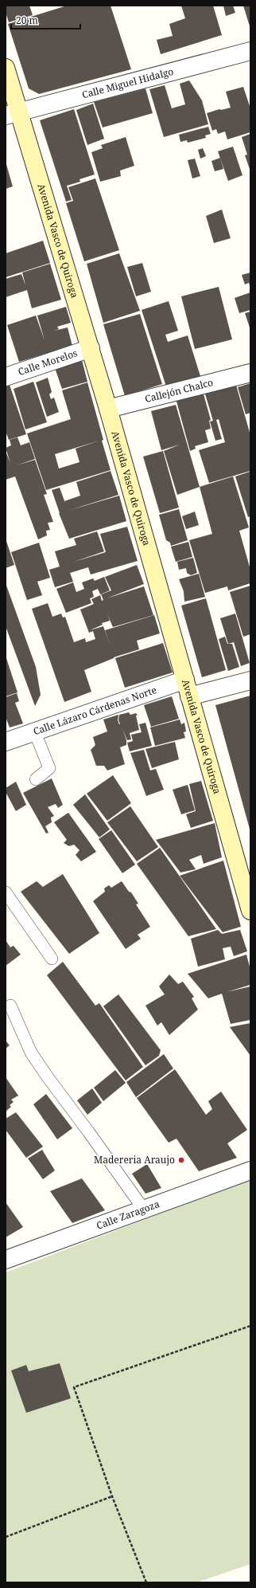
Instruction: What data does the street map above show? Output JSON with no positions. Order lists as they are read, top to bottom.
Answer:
{
  "streets": {
    "street": [
      "Calle Miguel Hidalgo",
      "Avenida Vasco de Quiroga",
      "Calle Morelos",
      "Callejón Chalco",
      "Calle Lázaro Cárdenas Norte",
      "Calle Zaragoza"
    ]
  },
  "crossings": [
    ["Calle Miguel Hidalgo", "Avenida Vasco de Quiroga"],
    ["Avenida Vasco de Quiroga", "Calle Morelos"],
    ["Avenida Vasco de Quiroga", "Callejón Chalco"],
    ["Avenida Vasco de Quiroga", "Calle Lázaro Cárdenas Norte"]
  ],
  "places": ["Madereria Araujo"],
  "scale_bar": "20 m"
}
